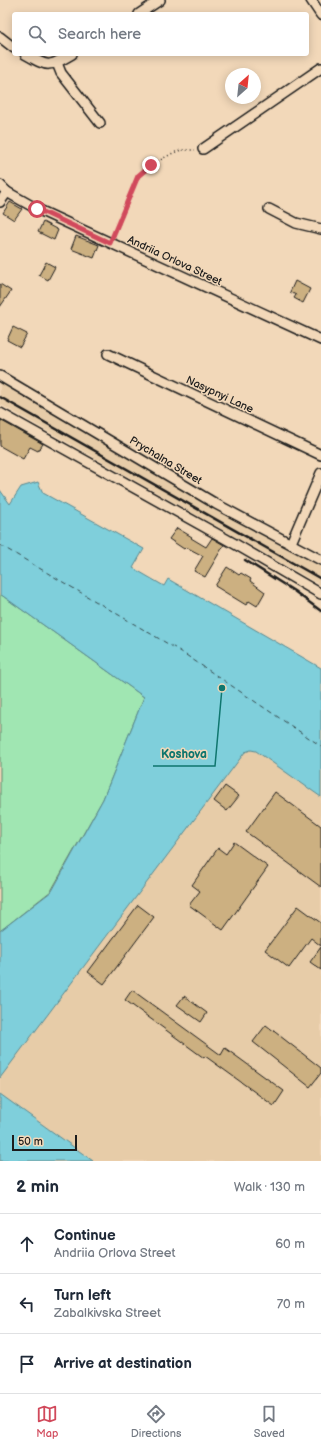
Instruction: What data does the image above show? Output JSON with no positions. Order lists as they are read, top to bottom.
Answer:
{
  "streets": {
    "street": ["Andriia Orlova Street", "Nasypnyi Lane", "Prychalna Street"]
  },
  "places": ["Koshova"],
  "scale_bar": "50 m",
  "north": "top right",
  "page": {
    "search": "Search here",
    "scale": "50 m",
    "heading": ["2 min", "Walk · 130 m"],
    "list": [
      ["Continue", "Andriia Orlova Street", "60 m"],
      ["Turn left", "Zabalkivska Street", "70 m"],
      "Arrive at destination"
    ],
    "nav": ["Map", "Directions", "Saved"]
  }
}
